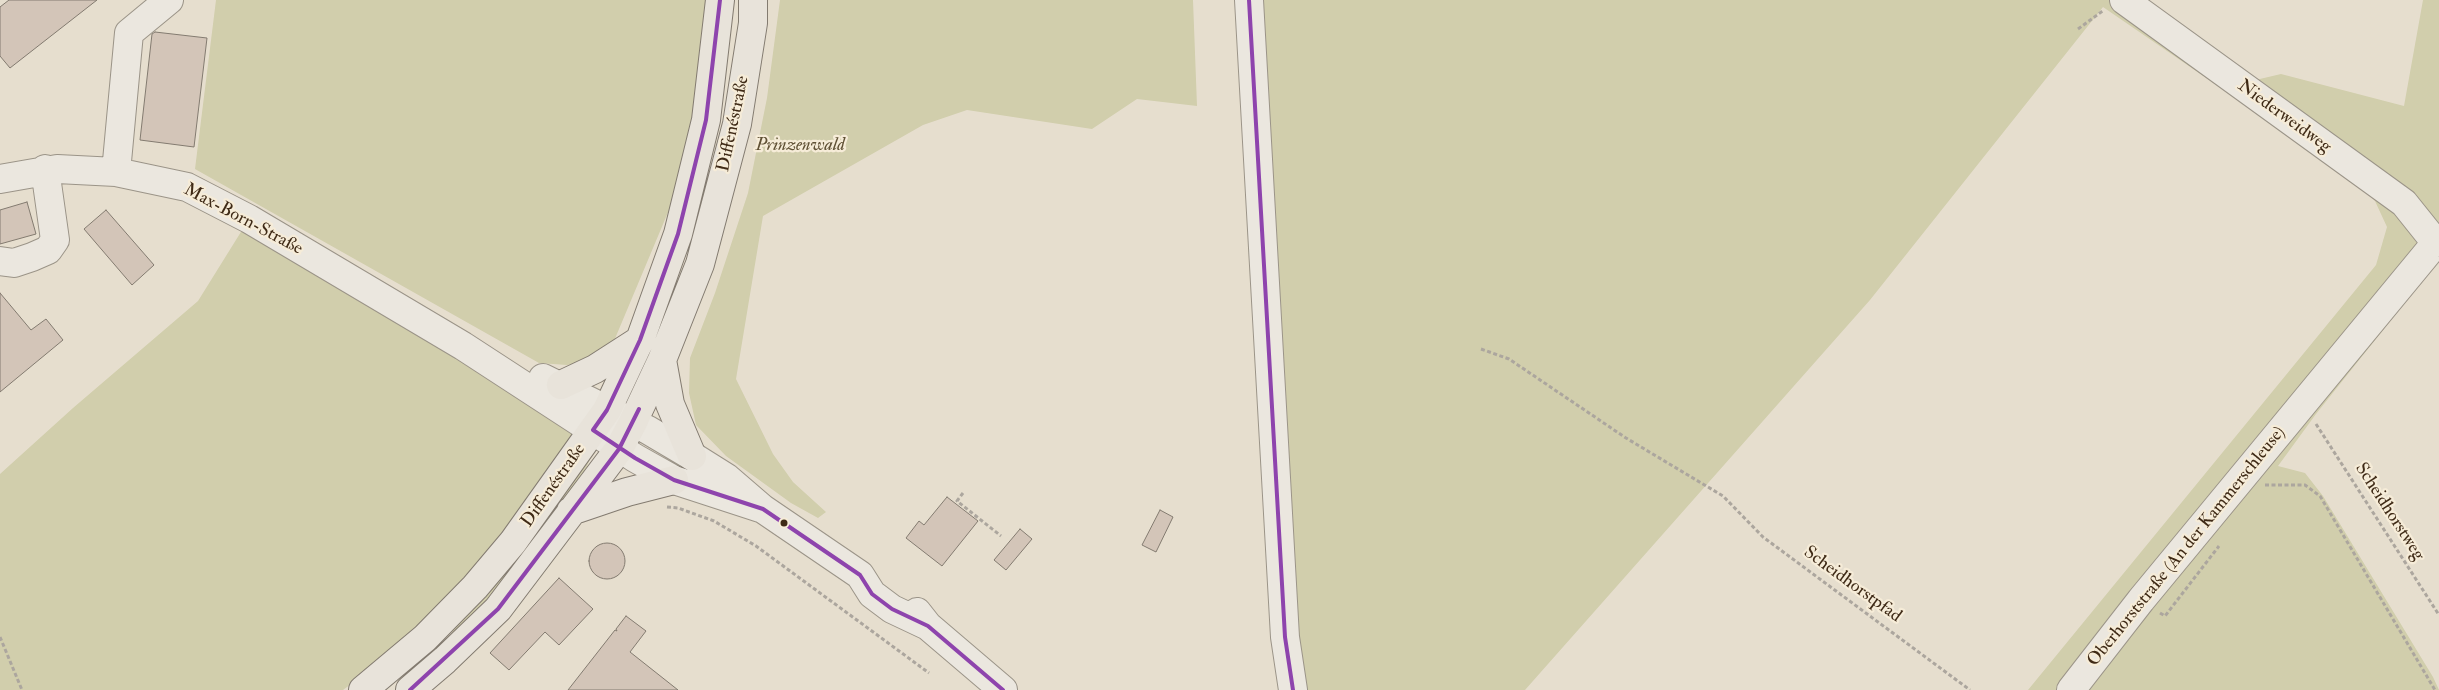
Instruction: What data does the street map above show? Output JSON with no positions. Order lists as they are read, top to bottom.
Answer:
{
  "streets": {
    "main road": ["Diffenéstraße"],
    "street": ["Niederweidweg", "Max-Born-Straße", "Oberhorststraße (An der Kammerschleuse)"],
    "path": ["Scheidhorstweg", "Scheidhorstpfad"]
  },
  "crossings": [
    ["Niederweidweg", "Oberhorststraße (An der Kammerschleuse)"],
    ["Diffenéstraße", "Max-Born-Straße"],
    ["Scheidhorstweg", "Oberhorststraße (An der Kammerschleuse)"]
  ],
  "parks": ["Prinzenwald"]
}
